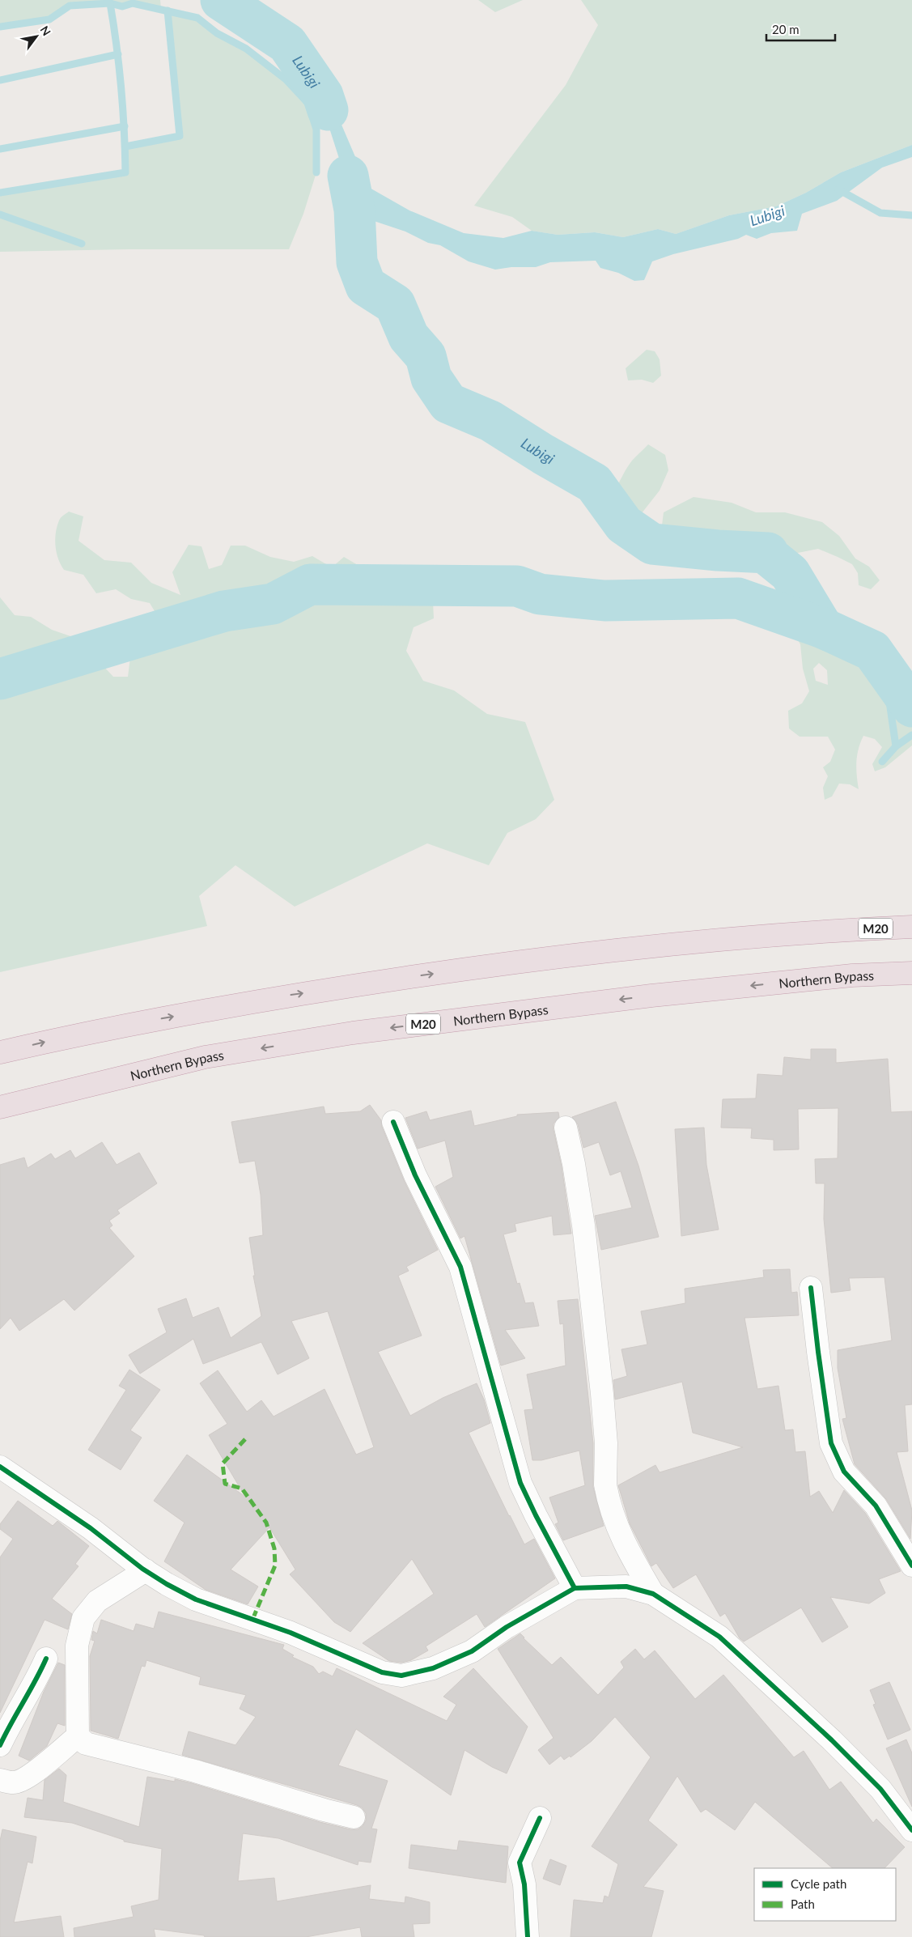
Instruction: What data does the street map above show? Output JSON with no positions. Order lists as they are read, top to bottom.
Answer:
{
  "streets": {
    "highway": ["M20", "Northern Bypass"]
  },
  "water": ["Lubigi"],
  "legend": ["Cycle path", "Path"],
  "scale_bar": "20 m",
  "north": "top right"
}
